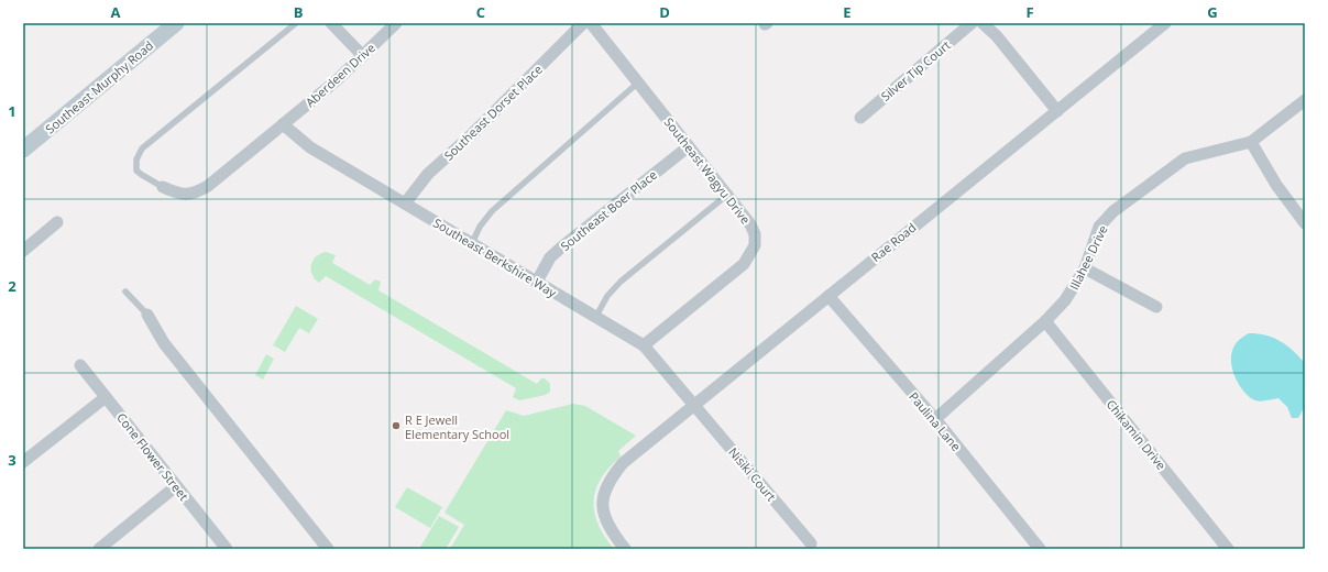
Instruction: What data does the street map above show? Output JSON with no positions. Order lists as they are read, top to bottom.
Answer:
{
  "streets": {
    "main road": ["Southeast Murphy Road"],
    "street": [
      "Silver Tip Court",
      "Aberdeen Drive",
      "Southeast Dorset Place",
      "Southeast Wagyu Drive",
      "Southeast Boer Place",
      "Rae Road",
      "Southeast Berkshire Way",
      "Illahee Drive",
      "Paulina Lane",
      "Chikamin Drive",
      "Cone Flower Street",
      "Nisiki Court"
    ]
  },
  "crossings": [
    ["Aberdeen Drive", "Southeast Berkshire Way"],
    ["Southeast Dorset Place", "Southeast Berkshire Way"],
    ["Southeast Wagyu Drive", "Southeast Boer Place"],
    ["Southeast Wagyu Drive", "Southeast Berkshire Way"],
    ["Southeast Boer Place", "Southeast Berkshire Way"],
    ["Rae Road", "Southeast Berkshire Way"],
    ["Rae Road", "Paulina Lane"],
    ["Rae Road", "Nisiki Court"],
    ["Southeast Berkshire Way", "Nisiki Court"],
    ["Illahee Drive", "Paulina Lane"],
    ["Illahee Drive", "Chikamin Drive"]
  ],
  "places": ["R E Jewell Elementary School"],
  "grid": {
    "columns": [
      "A",
      "B",
      "C",
      "D",
      "E",
      "F",
      "G"
    ],
    "rows": ["1", "2", "3"]
  }
}
